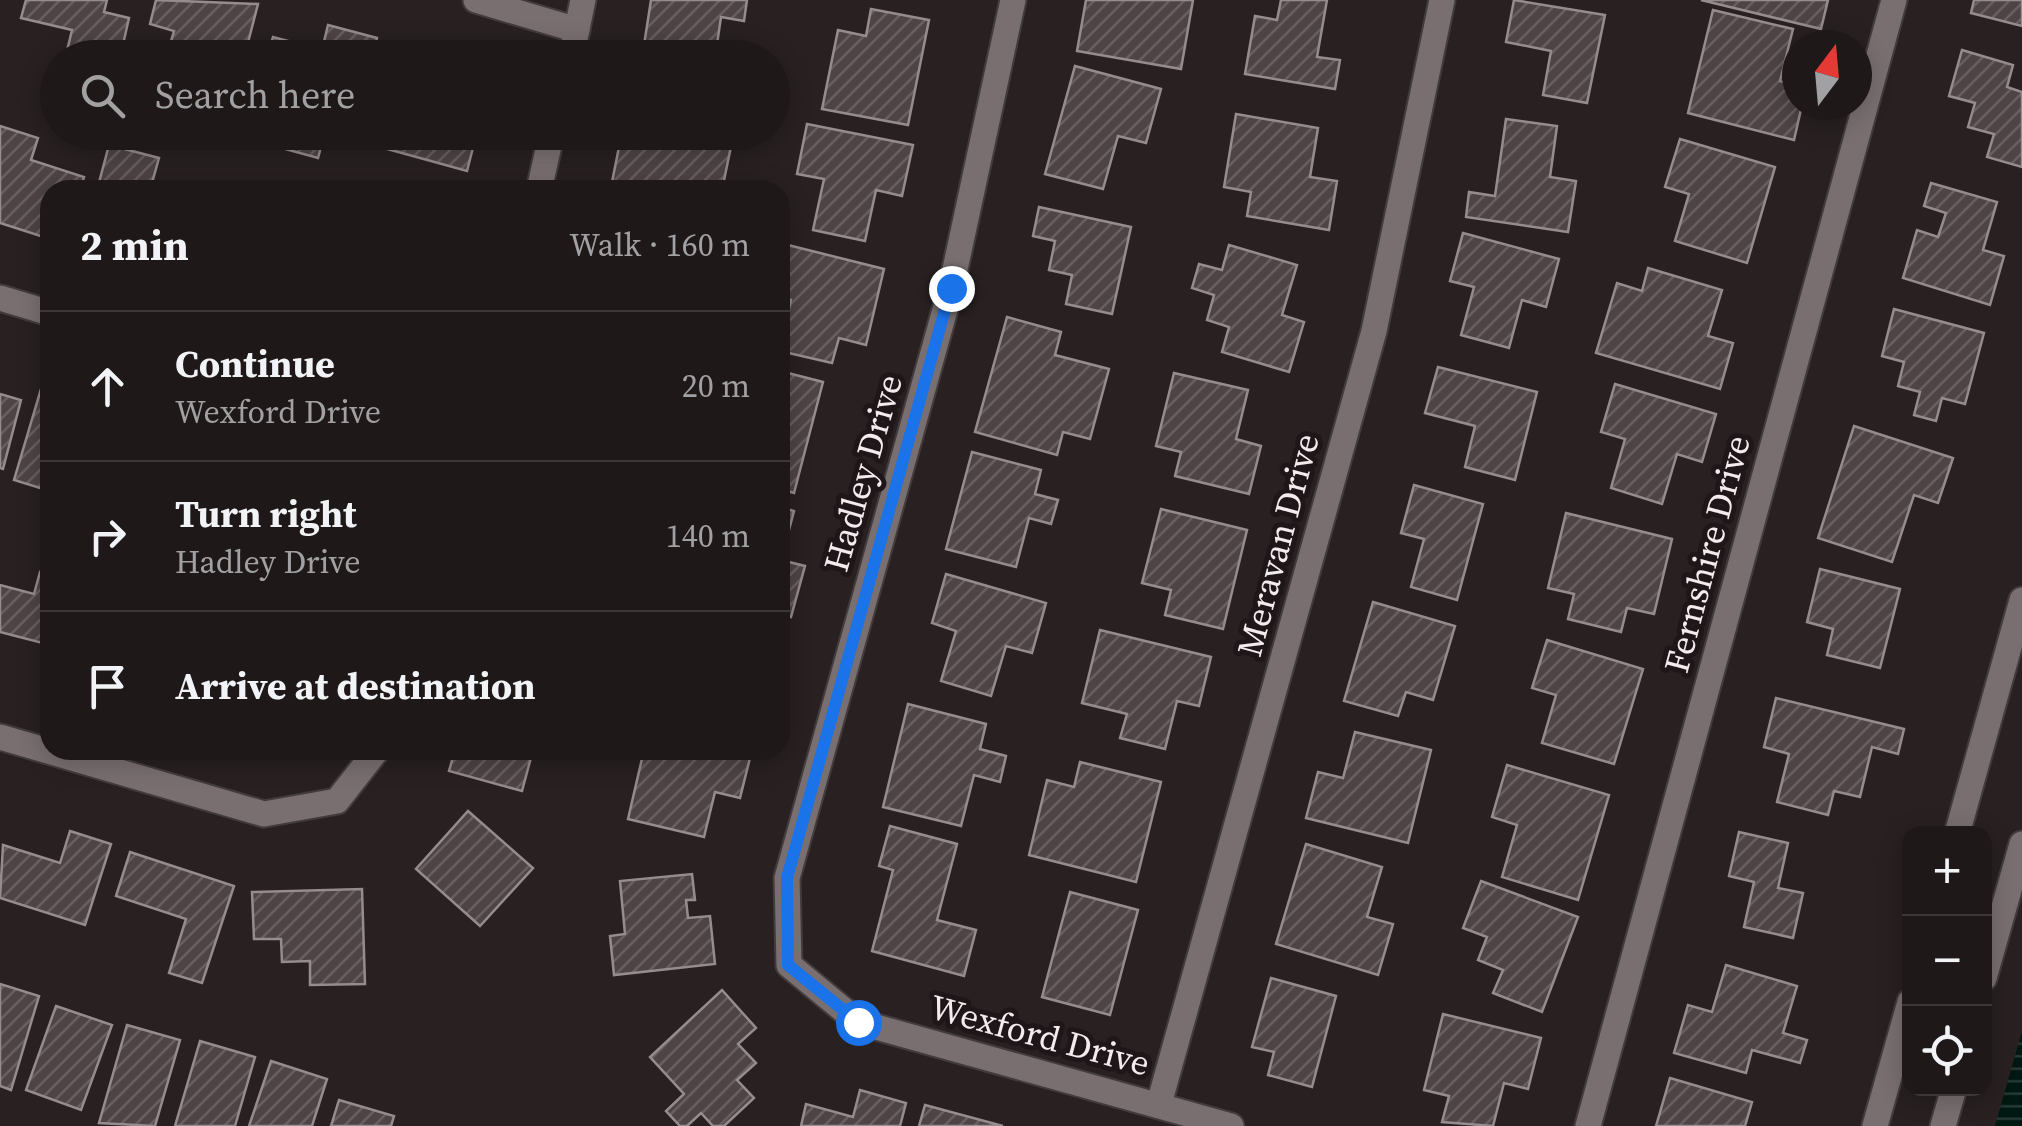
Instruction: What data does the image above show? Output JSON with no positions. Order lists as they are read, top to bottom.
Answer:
{
  "streets": {
    "street": [
      "Hadley Drive",
      "Meravan Drive",
      "Fernshire Drive",
      "Wexford Drive"
    ]
  },
  "crossings": [
    ["Hadley Drive", "Wexford Drive"],
    ["Meravan Drive", "Wexford Drive"]
  ],
  "north": "top",
  "page": {
    "search": "Search here",
    "heading": ["2 min", "Walk · 160 m"],
    "list": [
      ["Continue", "Wexford Drive", "20 m"],
      ["Turn right", "Hadley Drive", "140 m"],
      "Arrive at destination"
    ],
    "map_buttons": ["+", "−"]
  }
}
